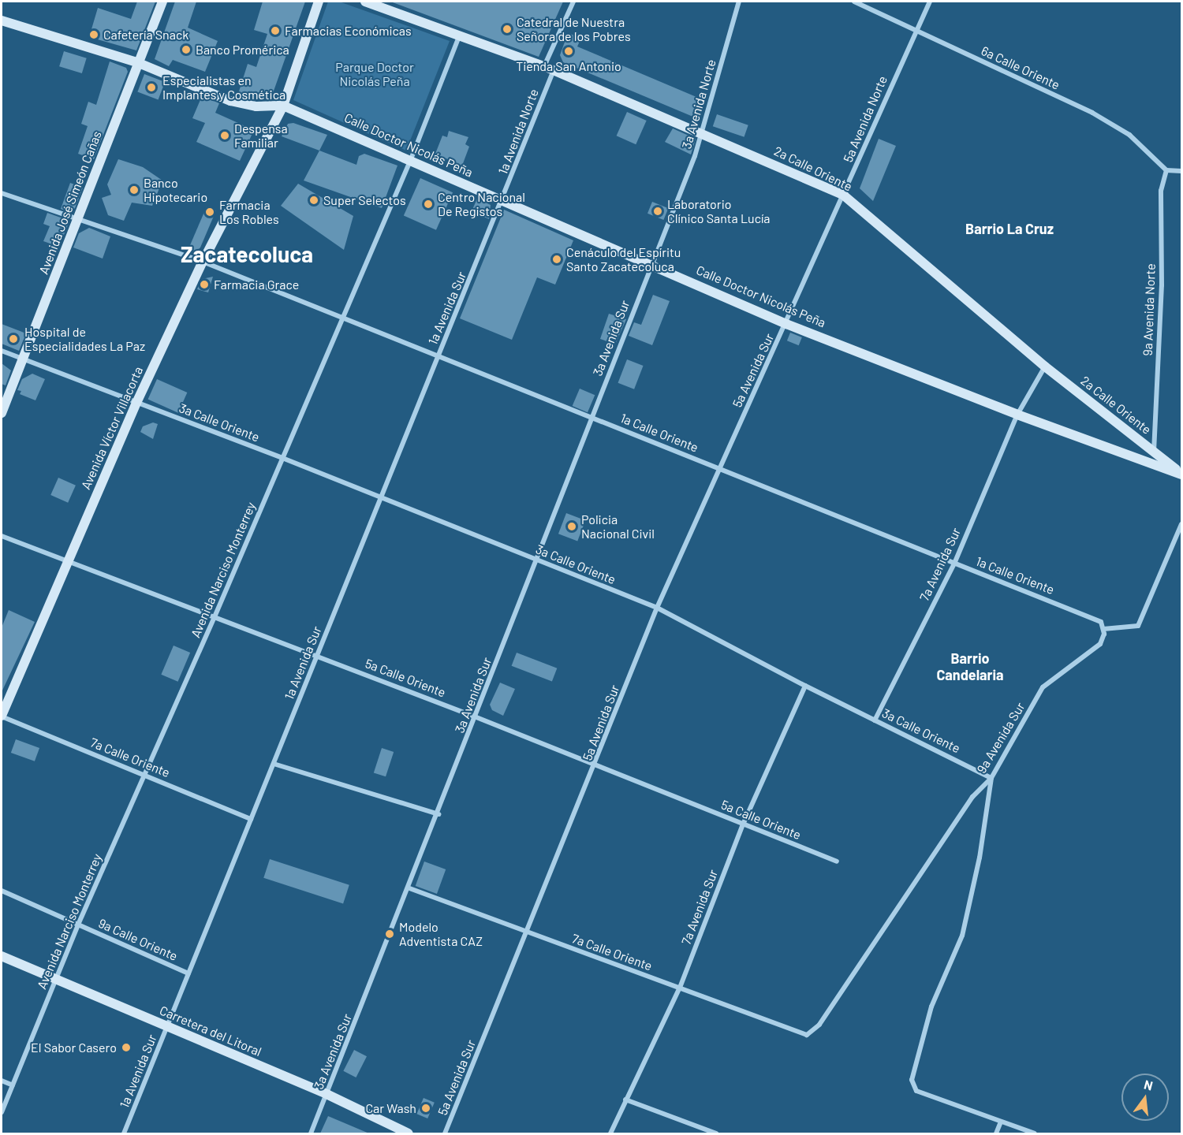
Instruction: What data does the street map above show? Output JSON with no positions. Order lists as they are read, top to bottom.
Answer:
{
  "streets": {
    "main road": [
      "Calle Doctor Nicolás Peña",
      "2a Calle Oriente",
      "Avenida José Simeón Cañas",
      "Avenida Víctor Villacorta",
      "Carretera del Litoral"
    ],
    "street": [
      "6a Calle Oriente",
      "3a Avenida Norte",
      "5a Avenida Norte",
      "1a Avenida Norte",
      "1a Avenida Sur",
      "9a Avenida Norte",
      "3a Avenida Sur",
      "5a Avenida Sur",
      "3a Calle Oriente",
      "1a Calle Oriente",
      "7a Avenida Sur",
      "Avenida Narciso Monterrey",
      "5a Calle Oriente",
      "9a Avenida Sur",
      "7a Calle Oriente",
      "9a Calle Oriente"
    ]
  },
  "crossings": [
    ["6a Calle Oriente", "5a Avenida Norte"],
    ["6a Calle Oriente", "9a Avenida Norte"],
    ["3a Avenida Norte", "Calle Doctor Nicolás Peña"],
    ["3a Avenida Norte", "2a Calle Oriente"],
    ["3a Avenida Norte", "3a Avenida Sur"],
    ["5a Avenida Norte", "Calle Doctor Nicolás Peña"],
    ["5a Avenida Norte", "2a Calle Oriente"],
    ["5a Avenida Norte", "5a Avenida Sur"],
    ["1a Avenida Norte", "Calle Doctor Nicolás Peña"],
    ["1a Avenida Norte", "2a Calle Oriente"],
    ["1a Avenida Norte", "1a Avenida Sur"],
    ["Calle Doctor Nicolás Peña", "2a Calle Oriente"],
    ["Calle Doctor Nicolás Peña", "1a Avenida Sur"],
    ["Calle Doctor Nicolás Peña", "3a Avenida Sur"],
    ["Calle Doctor Nicolás Peña", "5a Avenida Sur"],
    ["Calle Doctor Nicolás Peña", "Avenida Víctor Villacorta"],
    ["Calle Doctor Nicolás Peña", "7a Avenida Sur"],
    ["Calle Doctor Nicolás Peña", "Avenida Narciso Monterrey"],
    ["2a Calle Oriente", "9a Avenida Norte"],
    ["2a Calle Oriente", "7a Avenida Sur"],
    ["2a Calle Oriente", "Avenida Narciso Monterrey"],
    ["Avenida José Simeón Cañas", "3a Calle Oriente"],
    ["Avenida José Simeón Cañas", "1a Calle Oriente"],
    ["1a Avenida Sur", "3a Calle Oriente"],
    ["1a Avenida Sur", "1a Calle Oriente"],
    ["1a Avenida Sur", "5a Calle Oriente"],
    ["1a Avenida Sur", "7a Calle Oriente"],
    ["1a Avenida Sur", "9a Calle Oriente"],
    ["1a Avenida Sur", "Carretera del Litoral"],
    ["3a Avenida Sur", "3a Calle Oriente"],
    ["3a Avenida Sur", "1a Calle Oriente"],
    ["3a Avenida Sur", "5a Calle Oriente"],
    ["3a Avenida Sur", "7a Calle Oriente"],
    ["3a Avenida Sur", "Carretera del Litoral"],
    ["5a Avenida Sur", "3a Calle Oriente"],
    ["5a Avenida Sur", "1a Calle Oriente"],
    ["5a Avenida Sur", "5a Calle Oriente"],
    ["5a Avenida Sur", "7a Calle Oriente"],
    ["3a Calle Oriente", "Avenida Víctor Villacorta"],
    ["3a Calle Oriente", "7a Avenida Sur"],
    ["3a Calle Oriente", "Avenida Narciso Monterrey"],
    ["3a Calle Oriente", "9a Avenida Sur"],
    ["Avenida Víctor Villacorta", "1a Calle Oriente"],
    ["Avenida Víctor Villacorta", "5a Calle Oriente"],
    ["Avenida Víctor Villacorta", "7a Calle Oriente"],
    ["1a Calle Oriente", "7a Avenida Sur"],
    ["1a Calle Oriente", "Avenida Narciso Monterrey"],
    ["1a Calle Oriente", "9a Avenida Sur"],
    ["7a Avenida Sur", "5a Calle Oriente"],
    ["7a Avenida Sur", "7a Calle Oriente"],
    ["Avenida Narciso Monterrey", "5a Calle Oriente"],
    ["Avenida Narciso Monterrey", "7a Calle Oriente"],
    ["Avenida Narciso Monterrey", "9a Calle Oriente"],
    ["Avenida Narciso Monterrey", "Carretera del Litoral"],
    ["9a Avenida Sur", "7a Calle Oriente"]
  ],
  "districts": ["Barrio La Cruz", "Zacatecoluca", "Barrio Candelaria"],
  "parks": ["Parque Doctor Nicolás Peña"],
  "places": [
    "Catedral de Nuestra Señora de los Pobres",
    "Farmacias Económicas",
    "Cafetería Snack",
    "Banco Promérica",
    "Tienda San Antonio",
    "Especialistas en Implantes y Cosmética",
    "Despensa Familiar",
    "Banco Hipotecario",
    "Super Selectos",
    "Centro Nacional De Registos",
    "Laboratorio Clínico Santa Lucía",
    "Farmacia Los Robles",
    "Cenáculo del Espíritu Santo Zacatecoluca",
    "Farmacia Grace",
    "Hospital de Especialidades La Paz",
    "Policia Nacional Civil",
    "Modelo Adventista CAZ",
    "El Sabor Casero",
    "Car Wash"
  ],
  "north": "top"
}
